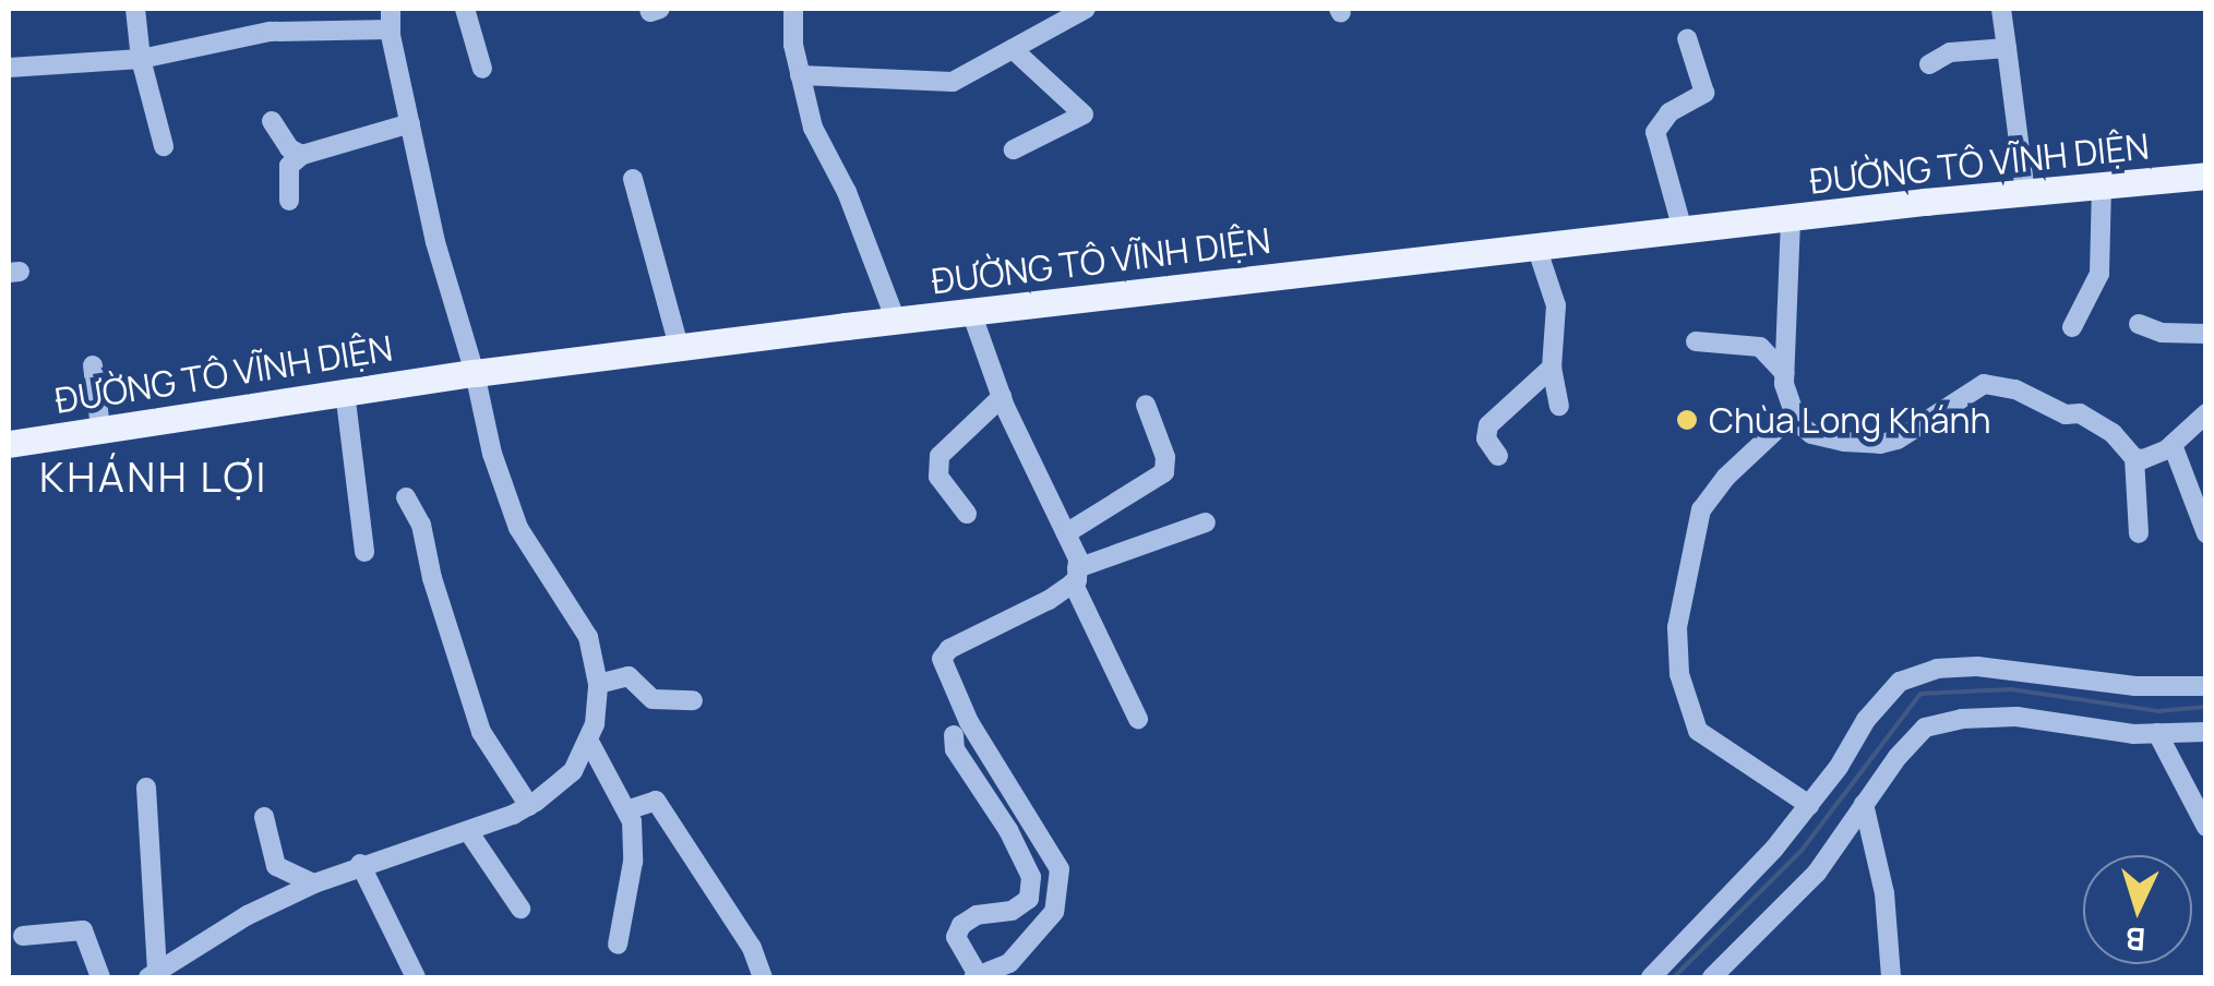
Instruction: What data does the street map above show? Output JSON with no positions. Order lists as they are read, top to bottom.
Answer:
{
  "streets": {
    "main road": ["ĐƯỜNG TÔ VĨNH DIỆN"]
  },
  "districts": ["KHÁNH LỢI"],
  "places": ["Chùa Long Khánh"],
  "north": "bottom"
}
